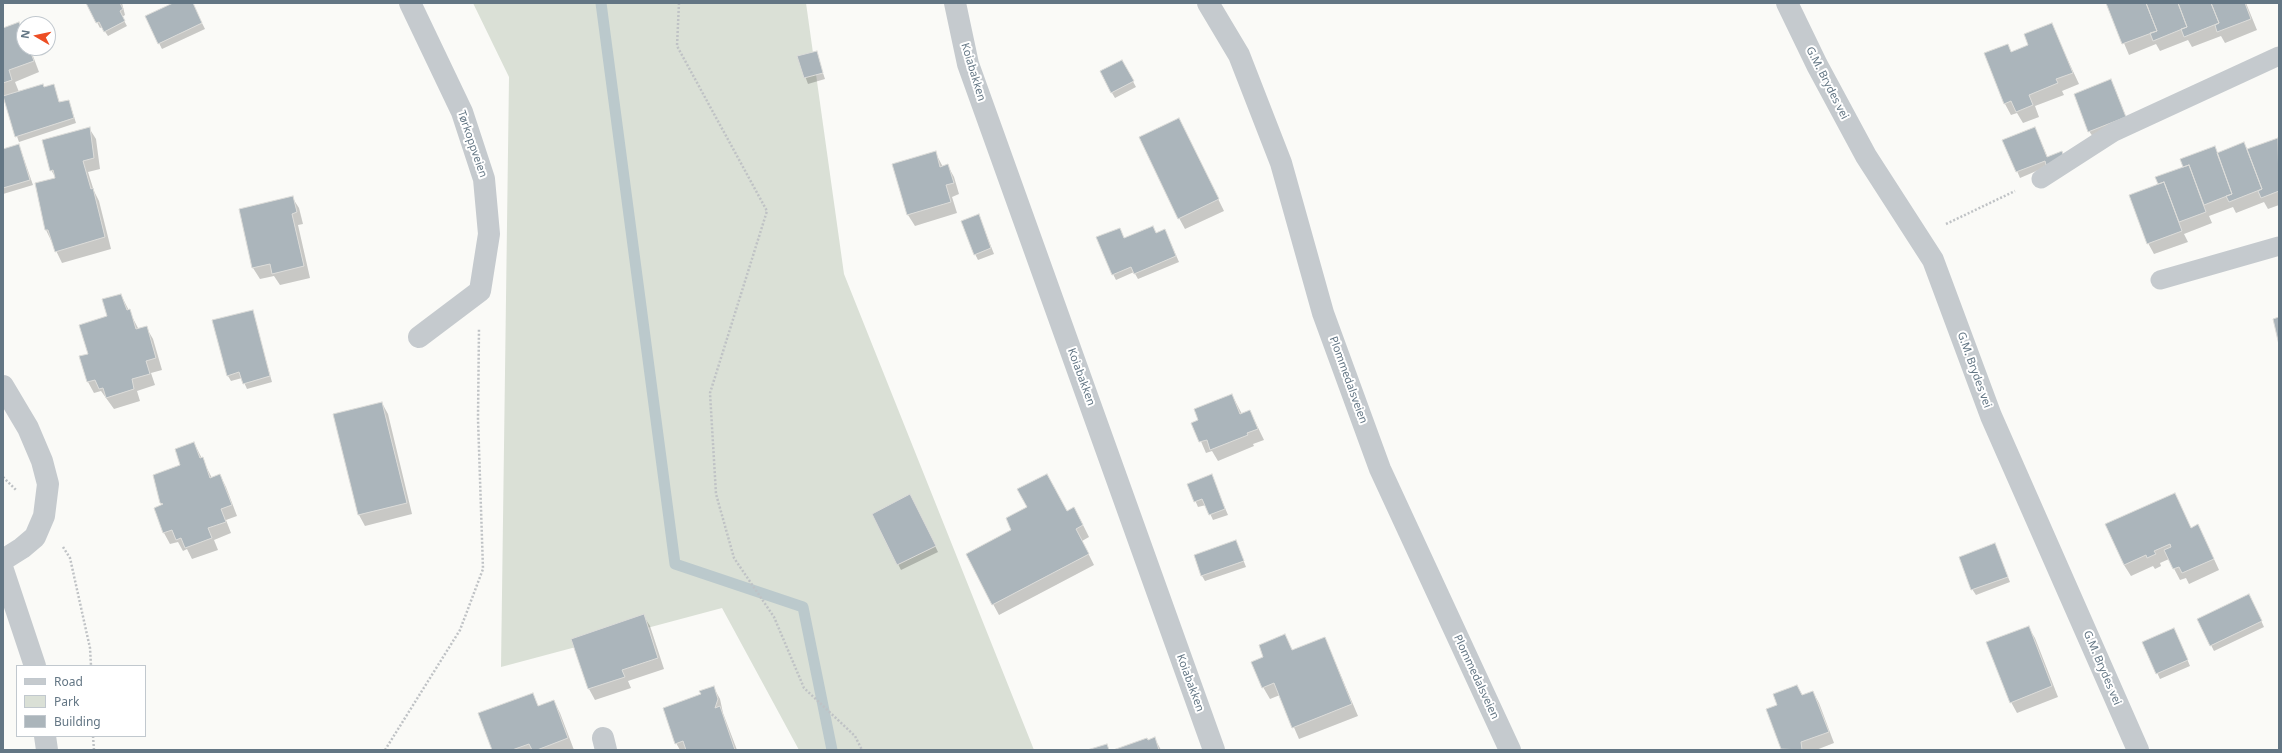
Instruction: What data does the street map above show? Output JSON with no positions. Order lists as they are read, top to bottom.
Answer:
{
  "streets": {
    "street": [
      "Koiabakken",
      "G.M. Brydes vei",
      "Tørkoppveien",
      "Plommedalsveien"
    ]
  },
  "legend": ["Road", "Park", "Building"],
  "north": "left"
}
